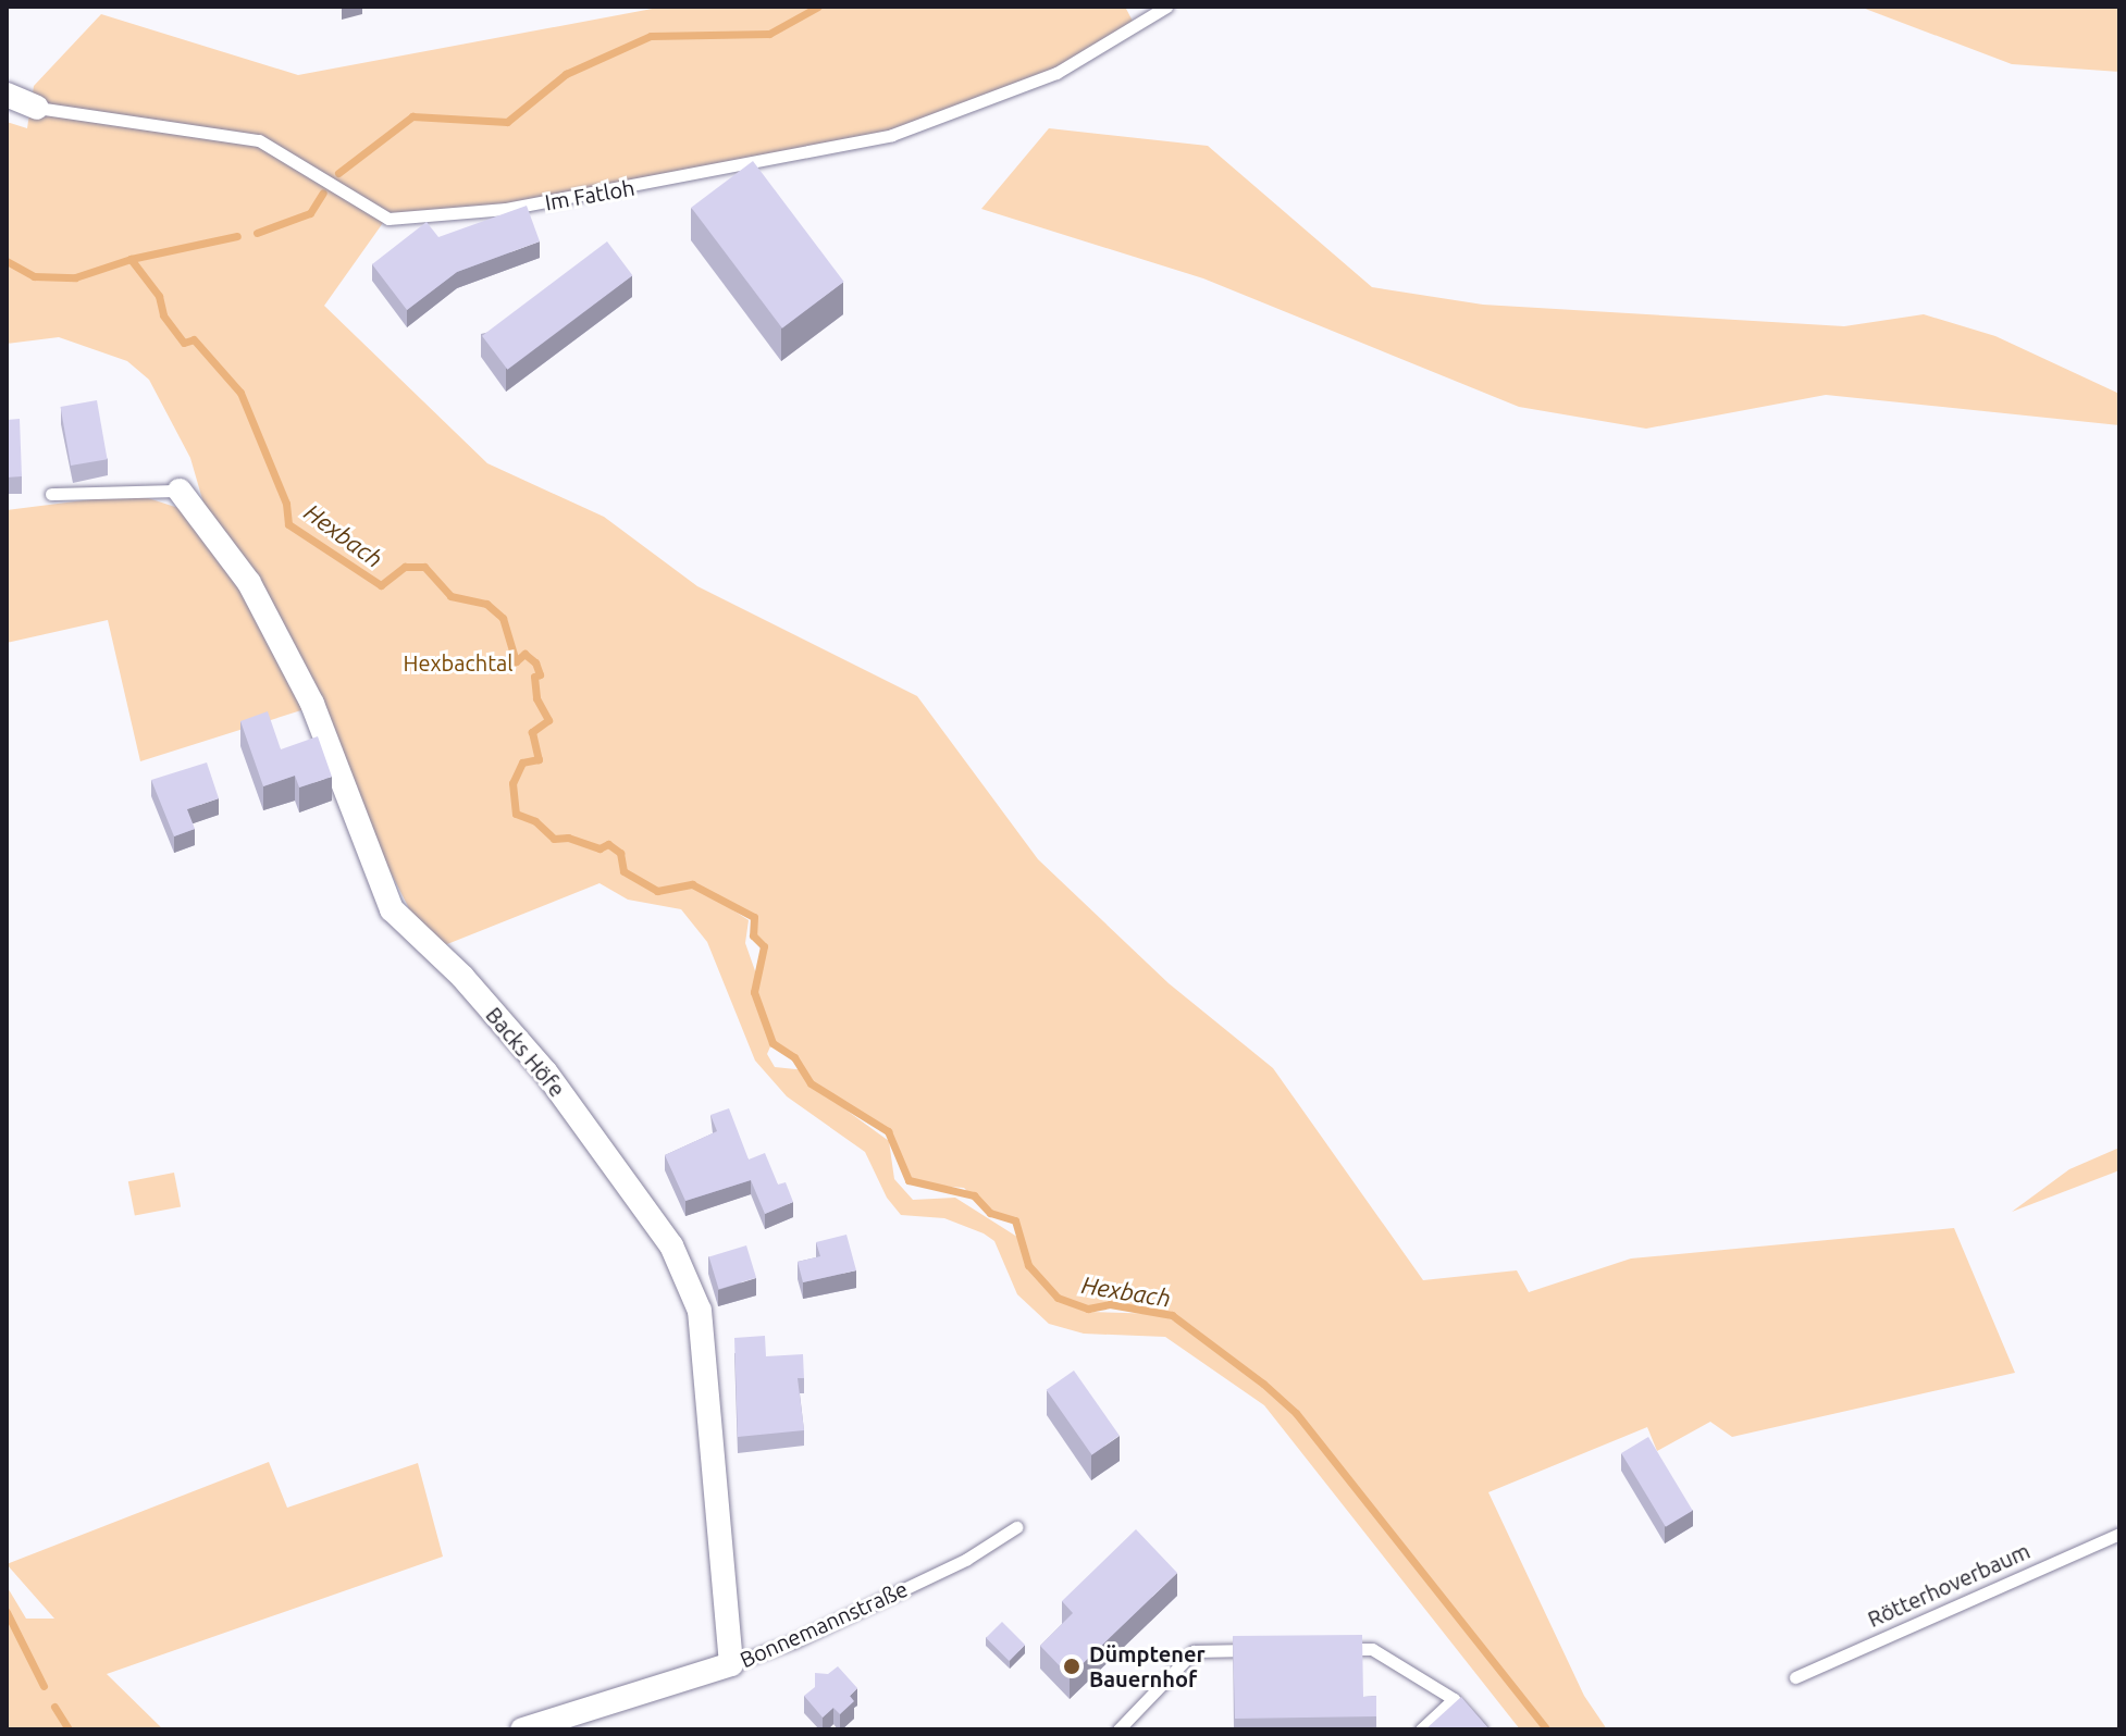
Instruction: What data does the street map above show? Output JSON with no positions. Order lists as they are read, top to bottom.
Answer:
{
  "streets": {
    "street": ["Im Fatloh", "Backs Höfe", "Bonnemannstraße"],
    "lane": ["Rötterhoverbaum"]
  },
  "crossings": [
    ["Backs Höfe", "Bonnemannstraße"]
  ],
  "water": ["Hexbach"],
  "parks": ["Hexbachtal"],
  "places": ["Dümptener Bauernhof"]
}
